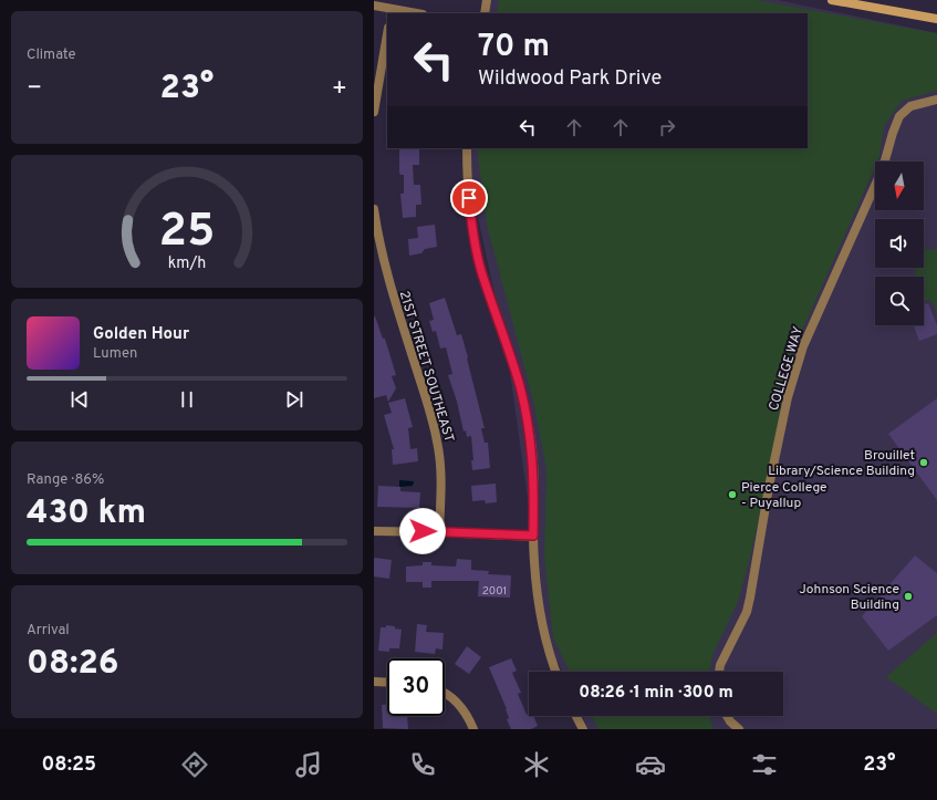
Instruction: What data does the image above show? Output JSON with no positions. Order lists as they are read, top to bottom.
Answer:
{
  "streets": {
    "street": ["21ST STREET SOUTHEAST", "COLLEGE WAY"]
  },
  "places": ["Brouillet Library/Science Building", "Pierce College - Puyallup", "Johnson Science Building"],
  "house_numbers": ["2001"],
  "north": "bottom",
  "page": {
    "tile": [
      "Climate",
      ["Range · 86%", "430 km"],
      ["Arrival", "08:26"]
    ],
    "turn": ["70 m", "Wildwood Park Drive"],
    "heat": ["−", "23°", "+"],
    "song": ["Golden Hour", "Lumen"],
    "limit": "30",
    "trip": "08:26 · 1 min · 300 m",
    "tabs": ["08:25", "23°"],
    "gauge": ["25", "km/h"]
  }
}
